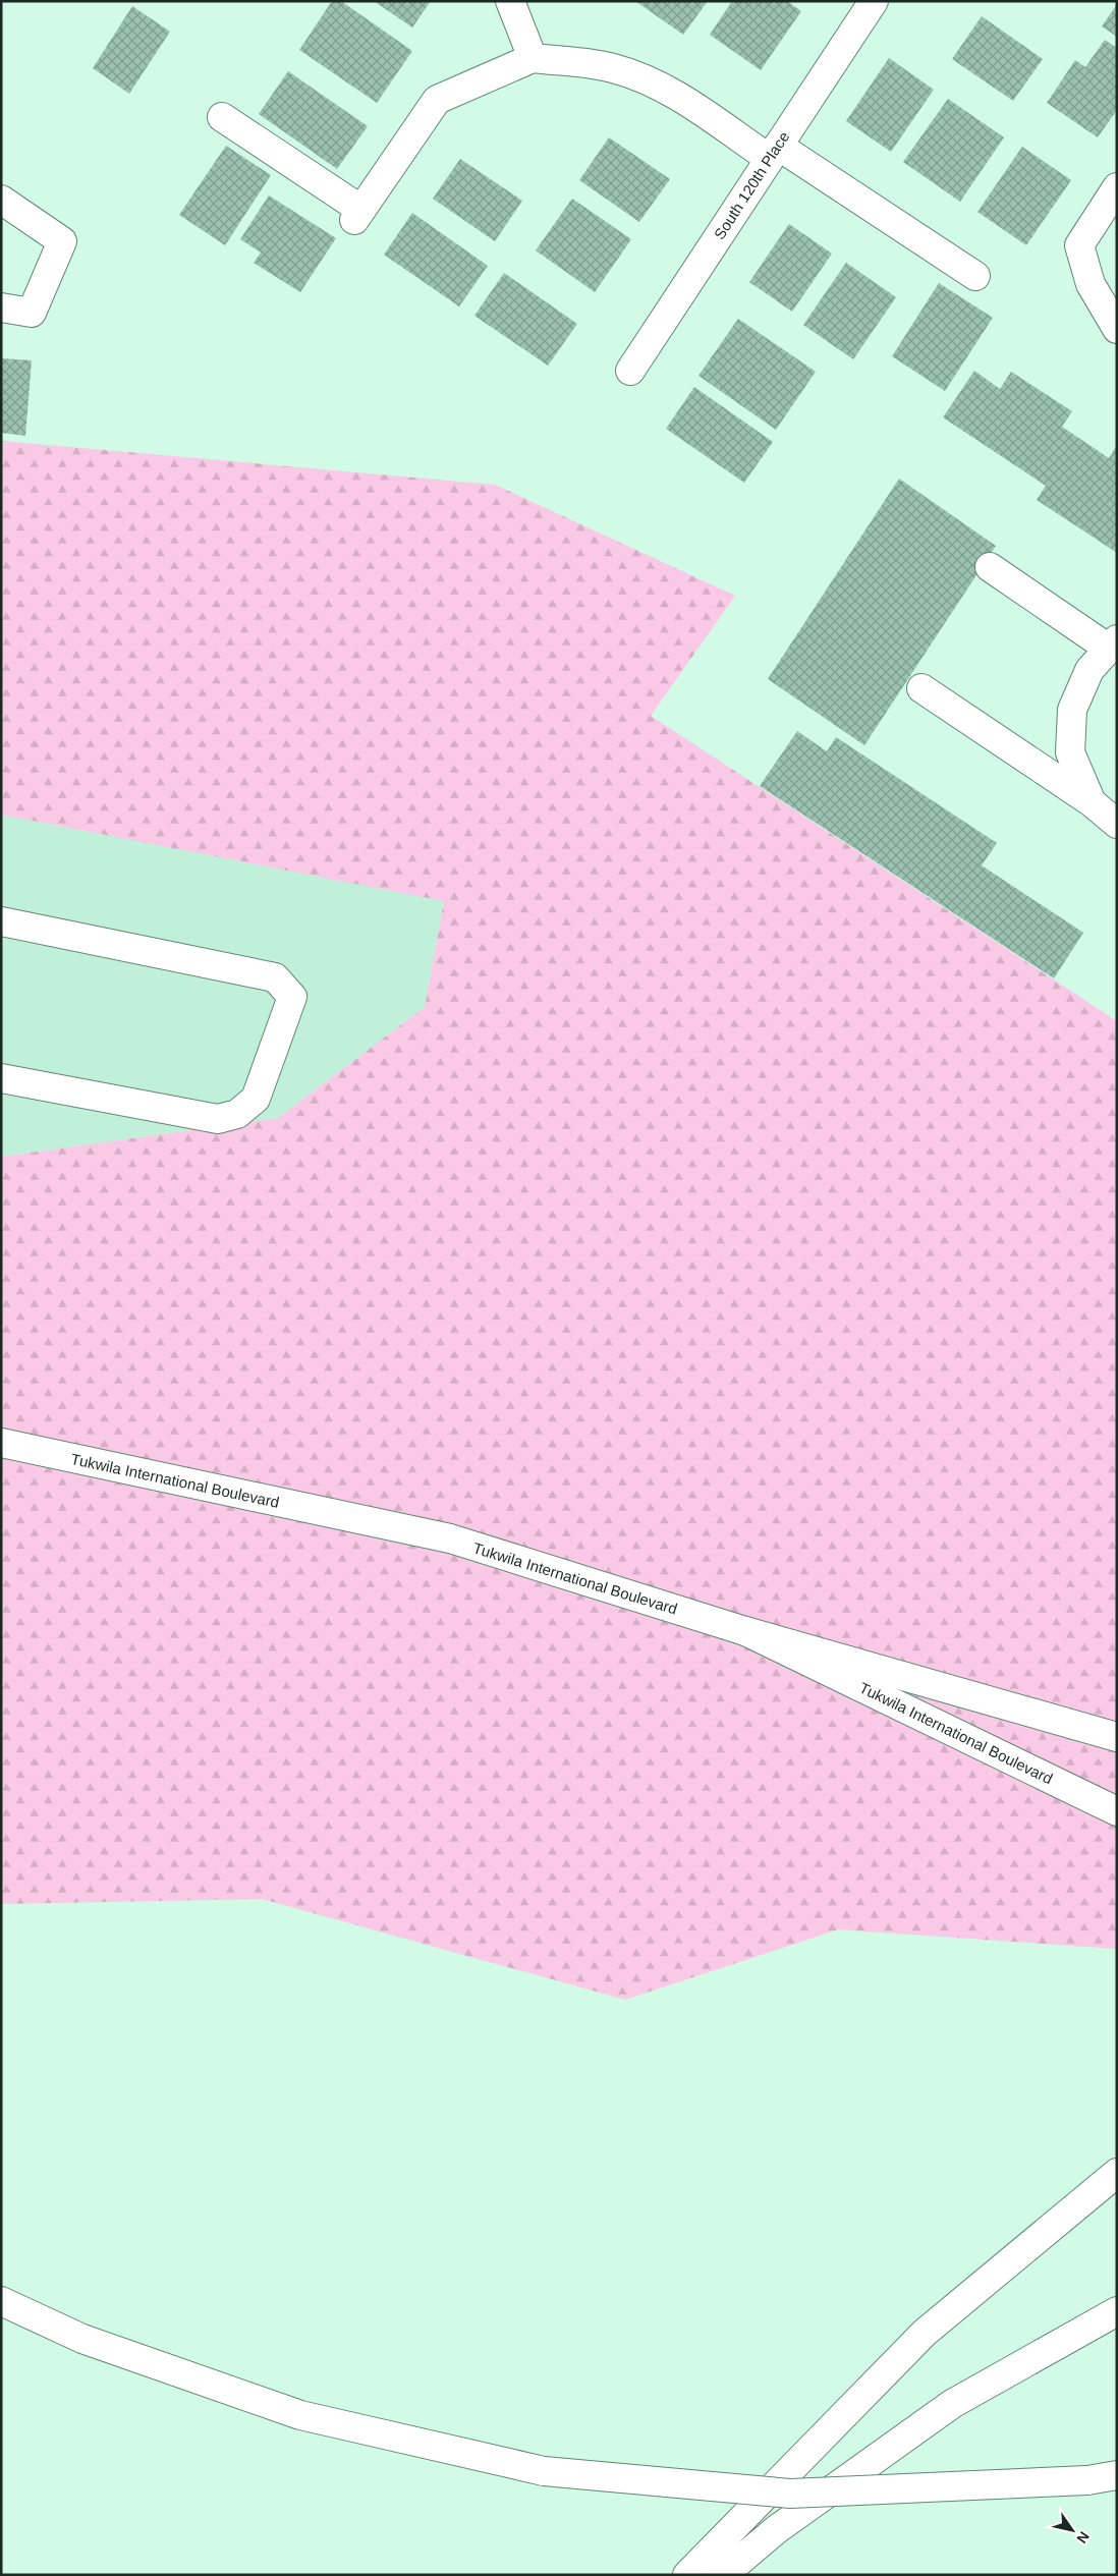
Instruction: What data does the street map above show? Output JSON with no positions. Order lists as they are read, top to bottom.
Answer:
{
  "streets": {
    "main road": ["South 120th Place", "Tukwila International Boulevard"]
  },
  "north": "bottom right"
}
